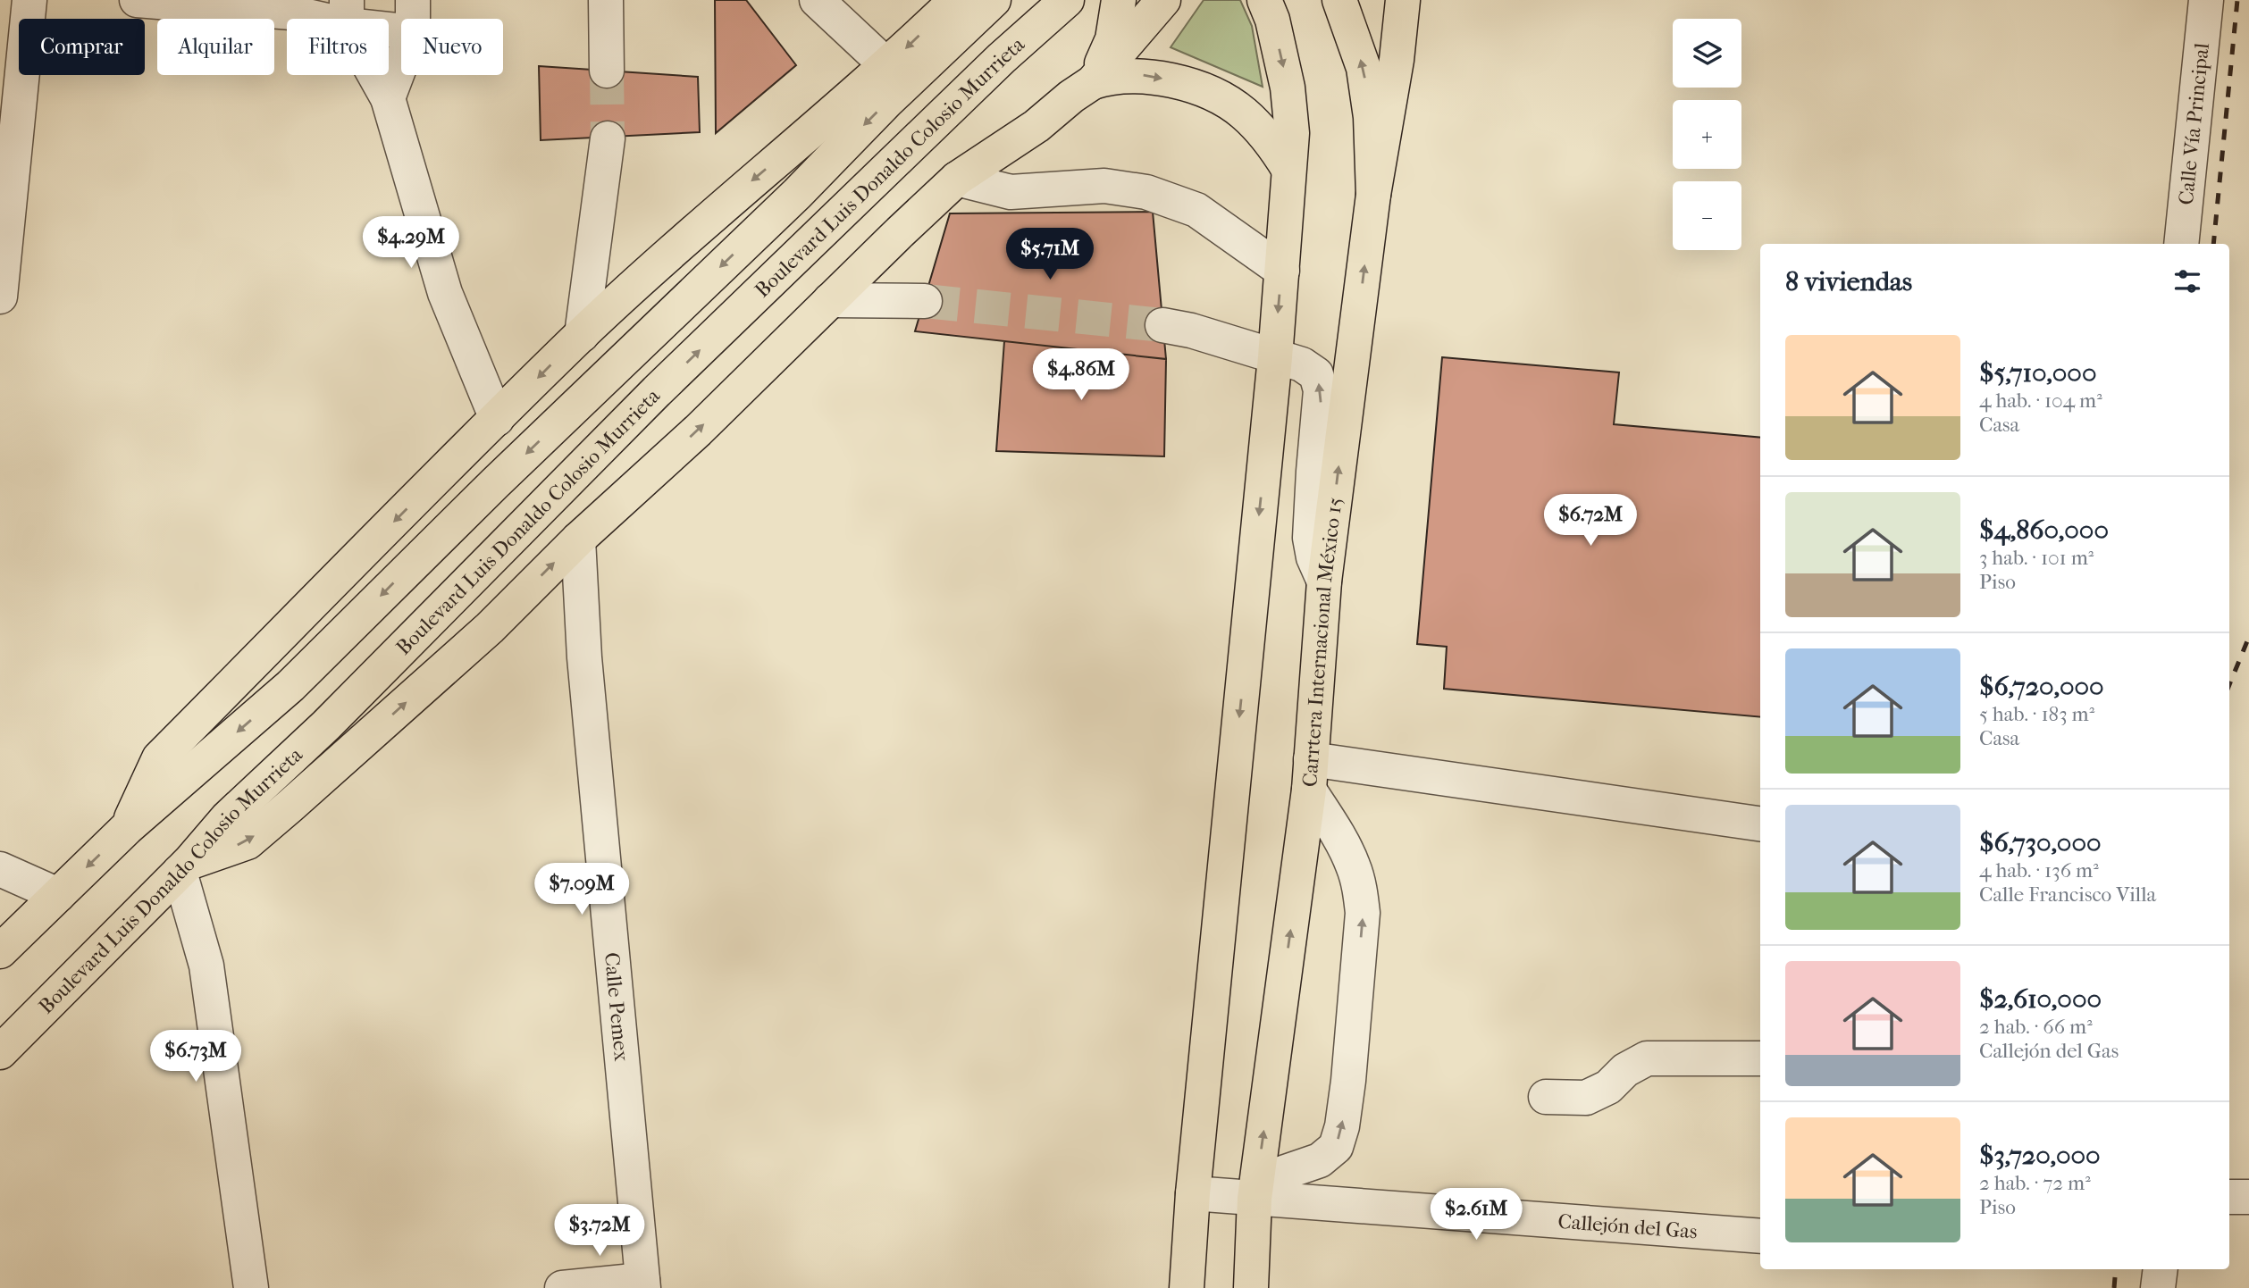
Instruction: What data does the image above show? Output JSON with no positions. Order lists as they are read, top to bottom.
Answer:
{
  "streets": {
    "main road": ["Boulevard Luis Donaldo Colosio Murrieta", "Carrtera Internacional México 15"],
    "street": ["Calle Vía Principal", "Calle Pemex", "Callejón del Gas"]
  },
  "crossings": [
    ["Carrtera Internacional México 15", "Callejón del Gas"]
  ],
  "page": {
    "map_buttons": ["+", "−"],
    "chip": [
      "Comprar",
      "Alquilar",
      "Filtros",
      "Nuevo"
    ],
    "price": [
      "$4.29M",
      "$5.71M",
      "$4.86M",
      "$6.72M",
      "$7.09M",
      "$6.73M",
      "$2.61M",
      "$3.72M"
    ],
    "heading": "8 viviendas",
    "list": [
      {
        "name": "$5,710,000",
        "note": "4 hab. · 104 m² · Casa"
      },
      {
        "name": "$4,860,000",
        "note": "3 hab. · 101 m² · Piso"
      },
      {
        "name": "$6,720,000",
        "note": "5 hab. · 183 m² · Casa"
      },
      {
        "name": "$6,730,000",
        "note": "4 hab. · 136 m² · Calle Francisco Villa"
      },
      {
        "name": "$2,610,000",
        "note": "2 hab. · 66 m² · Callejón del Gas"
      },
      {
        "name": "$3,720,000",
        "note": "2 hab. · 72 m² · Piso"
      }
    ]
  }
}
